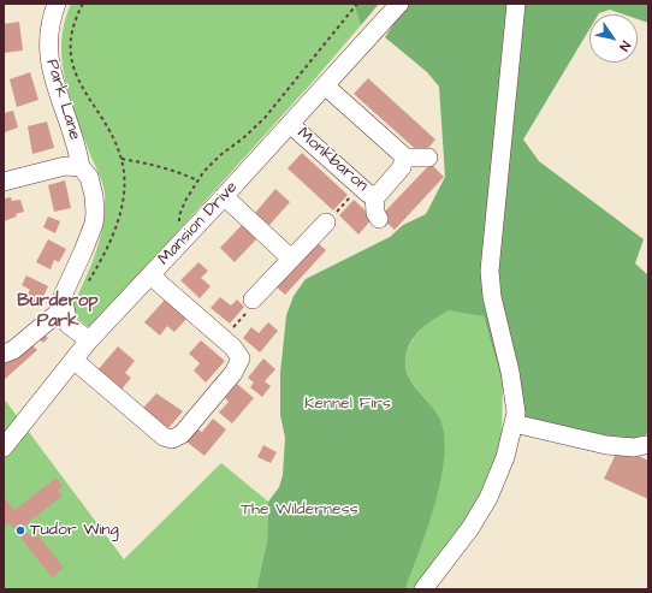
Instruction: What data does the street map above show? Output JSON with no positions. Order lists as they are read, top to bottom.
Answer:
{
  "streets": {
    "street": ["Park Lane", "Monkbaron", "Mansion Drive"]
  },
  "crossings": [
    ["Monkbaron", "Mansion Drive"]
  ],
  "districts": ["Burderop Park"],
  "parks": ["Kennel Firs", "The Wilderness"],
  "places": ["Tudor Wing"],
  "north": "bottom right"
}
